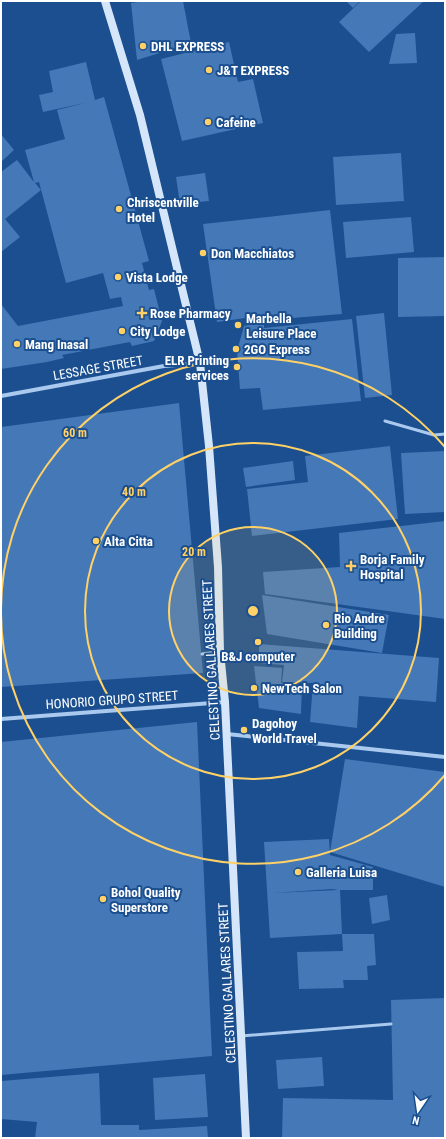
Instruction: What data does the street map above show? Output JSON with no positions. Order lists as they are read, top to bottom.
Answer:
{
  "streets": {
    "main road": ["CELESTINO GALLARES STREET"],
    "street": ["LESSAGE STREET", "HONORIO GRUPO STREET"]
  },
  "crossings": [
    ["LESSAGE STREET", "CELESTINO GALLARES STREET"],
    ["CELESTINO GALLARES STREET", "HONORIO GRUPO STREET"]
  ],
  "places": {
    "other": [
      "DHL EXPRESS",
      "J&T EXPRESS",
      "Cafeine",
      "Chriscentville Hotel",
      "Don Macchiatos",
      "Vista Lodge",
      "Marbella Leisure Place",
      "City Lodge",
      "Mang Inasal",
      "2GO Express",
      "ELR Printing services",
      "Alta Citta",
      "Rio Andre Building",
      "B&J computer",
      "NewTech Salon",
      "Dagohoy World Travel",
      "Galleria Luisa",
      "Bohol Quality Superstore"
    ],
    "health": ["Rose Pharmacy", "Borja Family Hospital"]
  },
  "north": "bottom",
  "rings": ["60 m", "40 m", "20 m"]
}
